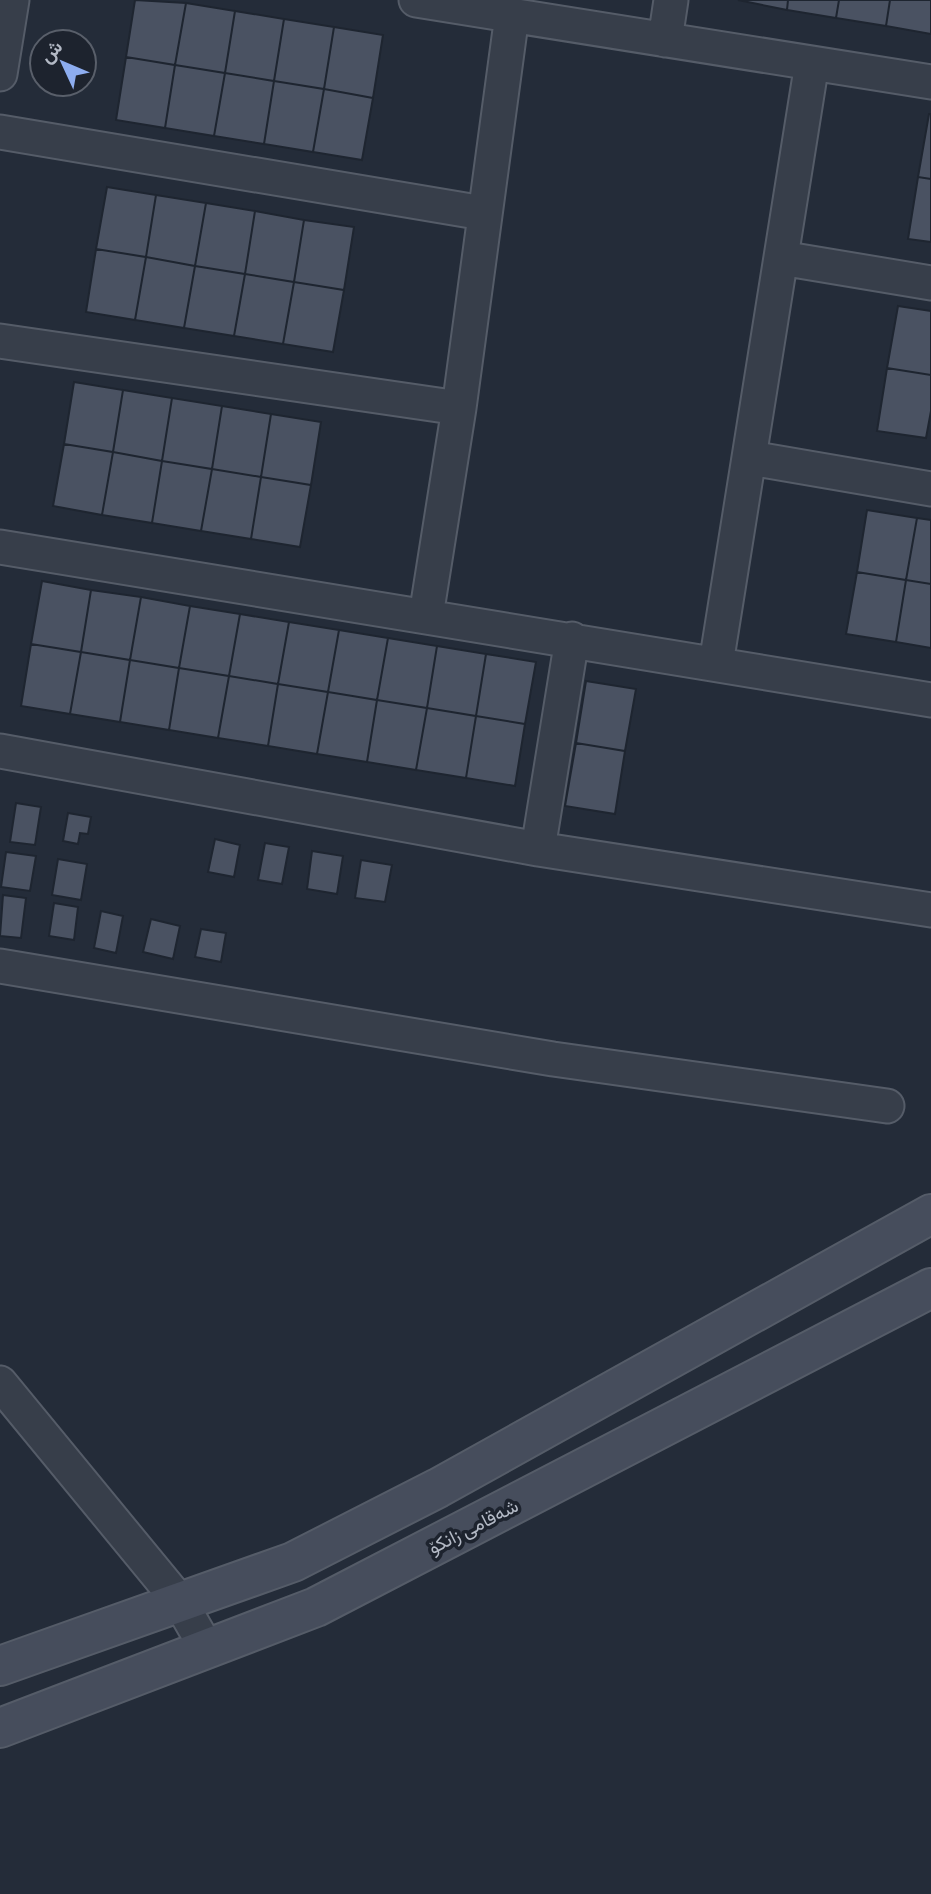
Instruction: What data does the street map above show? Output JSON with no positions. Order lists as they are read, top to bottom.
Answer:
{
  "streets": {
    "main road": ["شەقامی زانکۆ"]
  },
  "north": "top left"
}
